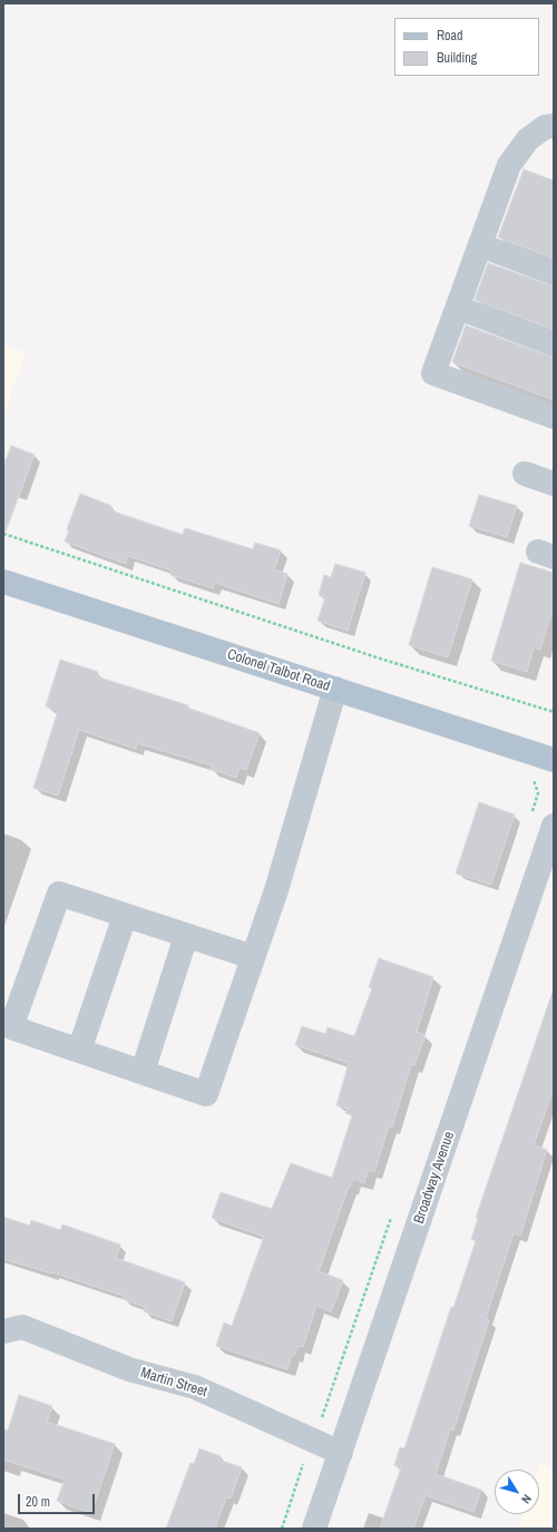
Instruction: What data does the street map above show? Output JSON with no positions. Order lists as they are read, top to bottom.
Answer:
{
  "streets": {
    "main road": ["Colonel Talbot Road"],
    "street": ["Broadway Avenue", "Martin Street"]
  },
  "crossings": [
    ["Broadway Avenue", "Martin Street"]
  ],
  "legend": ["Road", "Building"],
  "scale_bar": "20 m",
  "north": "bottom right"
}
